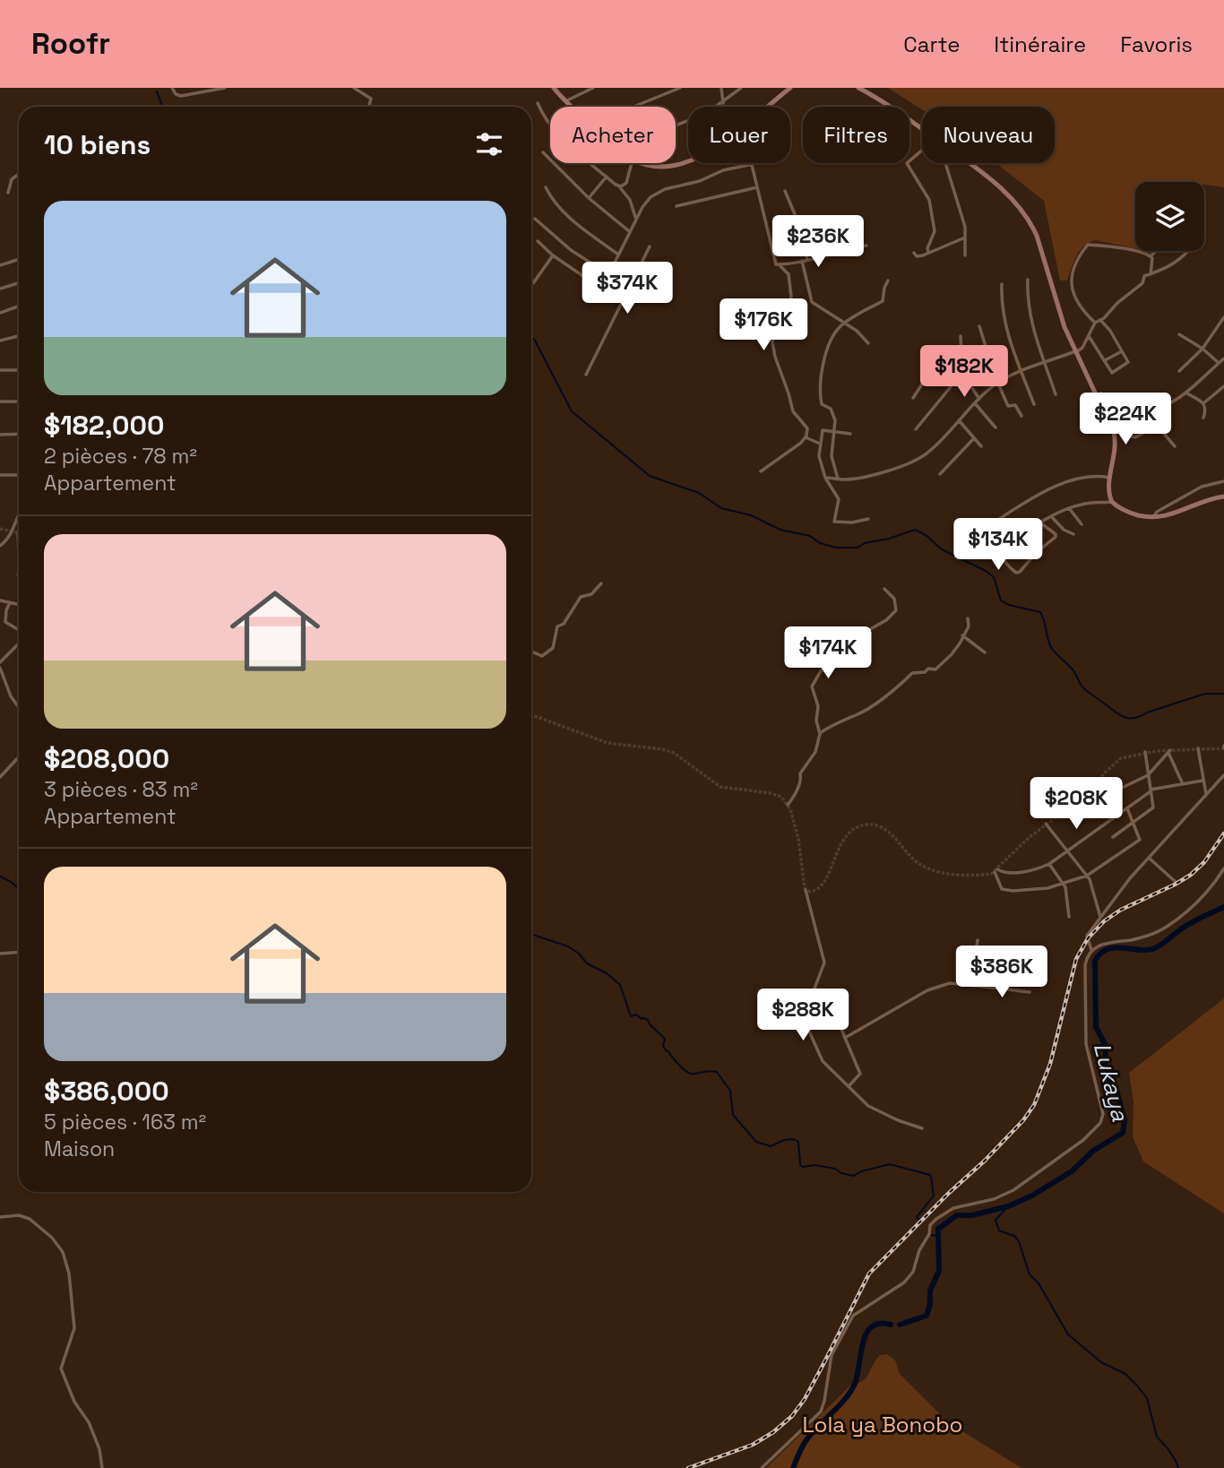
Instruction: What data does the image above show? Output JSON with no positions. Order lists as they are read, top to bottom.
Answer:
{
  "water": ["Lukaya"],
  "parks": ["Lola ya Bonobo"],
  "page": {
    "header": "Roofr",
    "nav": ["Carte", "Itinéraire", "Favoris"],
    "chip": [
      "Acheter",
      "Louer",
      "Filtres",
      "Nouveau"
    ],
    "heading": "10 biens",
    "list": [
      {
        "name": "$182,000",
        "note": "2 pièces · 78 m² · Appartement"
      },
      {
        "name": "$208,000",
        "note": "3 pièces · 83 m² · Appartement"
      },
      {
        "name": "$386,000",
        "note": "5 pièces · 163 m² · Maison"
      }
    ],
    "price": [
      "$236K",
      "$374K",
      "$176K",
      "$182K",
      "$224K",
      "$134K",
      "$174K",
      "$208K",
      "$386K",
      "$288K"
    ]
  }
}
